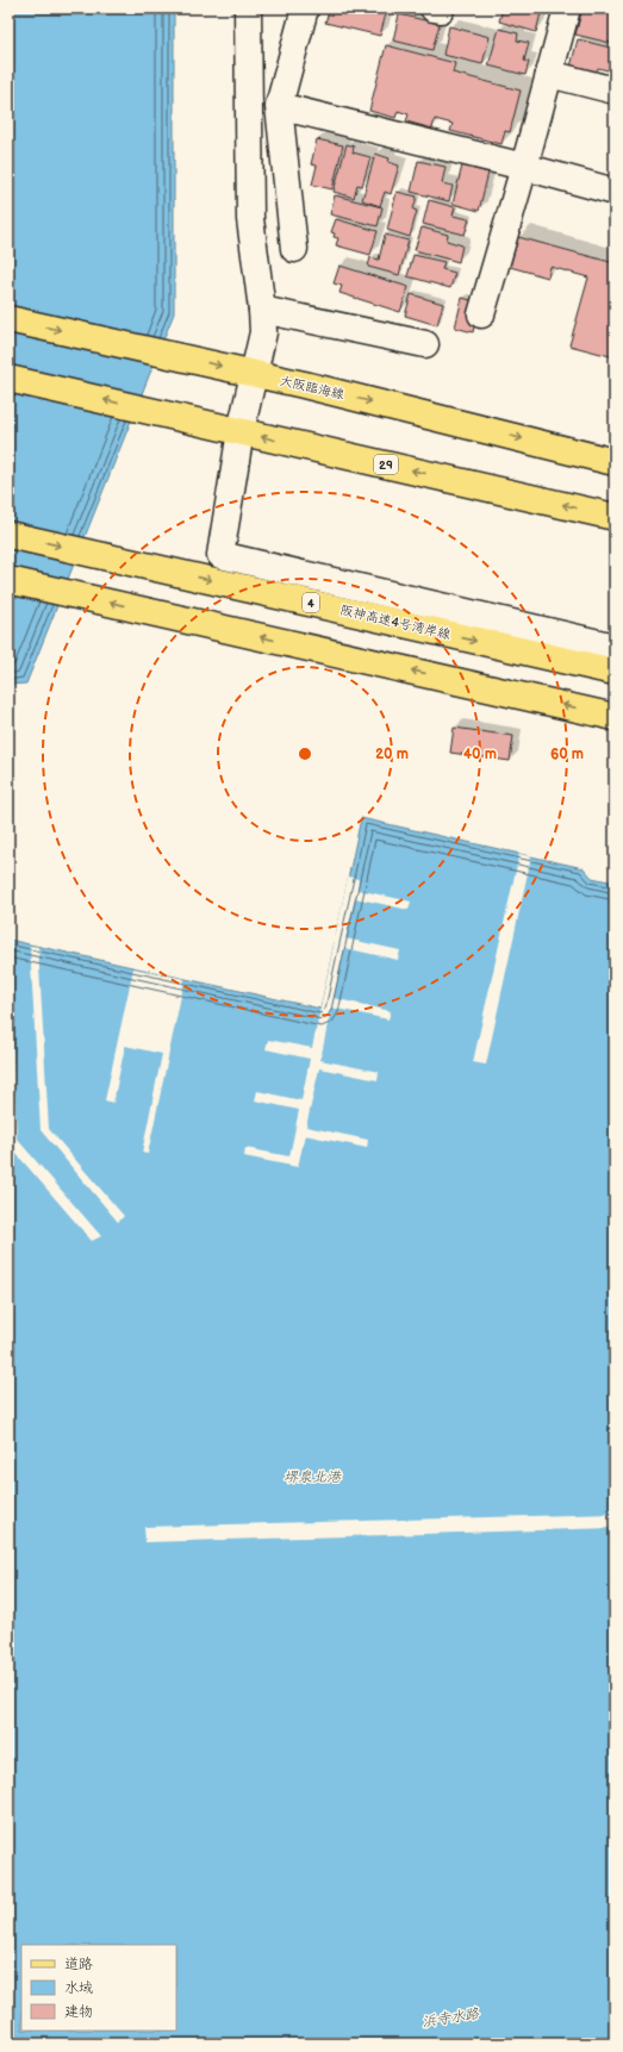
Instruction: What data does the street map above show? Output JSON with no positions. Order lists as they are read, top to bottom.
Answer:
{
  "streets": {
    "main road": [
      "大阪臨海線",
      "29",
      "4",
      "阪神高速4号湾岸線"
    ]
  },
  "water": ["堺泉北港", "浜寺水路"],
  "legend": ["道路", "水域", "建物"],
  "rings": ["20 m", "40 m", "60 m"]
}
